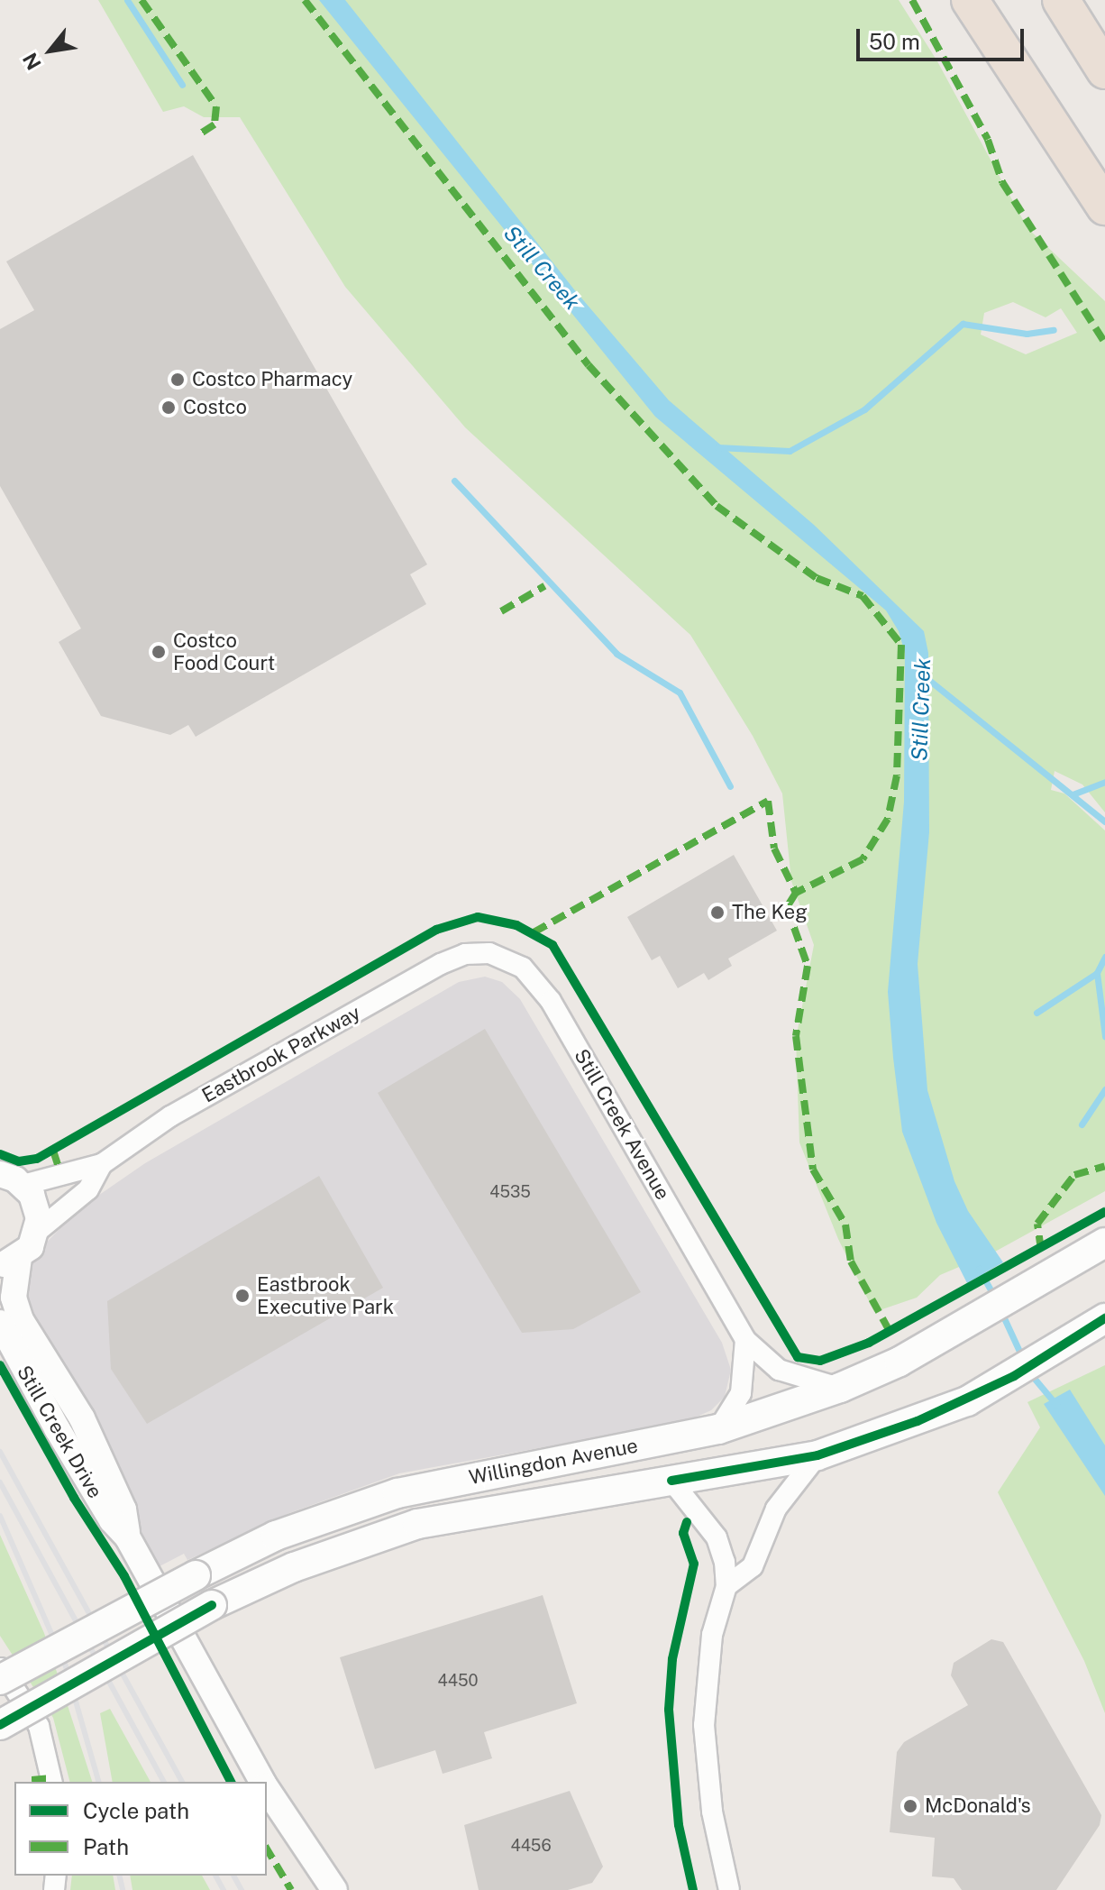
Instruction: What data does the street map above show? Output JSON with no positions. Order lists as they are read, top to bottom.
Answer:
{
  "streets": {
    "main road": ["Willingdon Avenue"],
    "street": ["Eastbrook Parkway", "Still Creek Avenue", "Still Creek Drive"]
  },
  "crossings": [
    ["Eastbrook Parkway", "Still Creek Avenue"],
    ["Eastbrook Parkway", "Still Creek Drive"],
    ["Still Creek Avenue", "Willingdon Avenue"]
  ],
  "water": ["Still Creek"],
  "places": [
    "Costco Pharmacy",
    "Costco",
    "Costco Food Court",
    "The Keg",
    "Eastbrook Executive Park",
    "McDonald's"
  ],
  "house_numbers": ["4535", "4450", "4456"],
  "legend": ["Cycle path", "Path"],
  "scale_bar": "50 m",
  "north": "bottom left"
}
